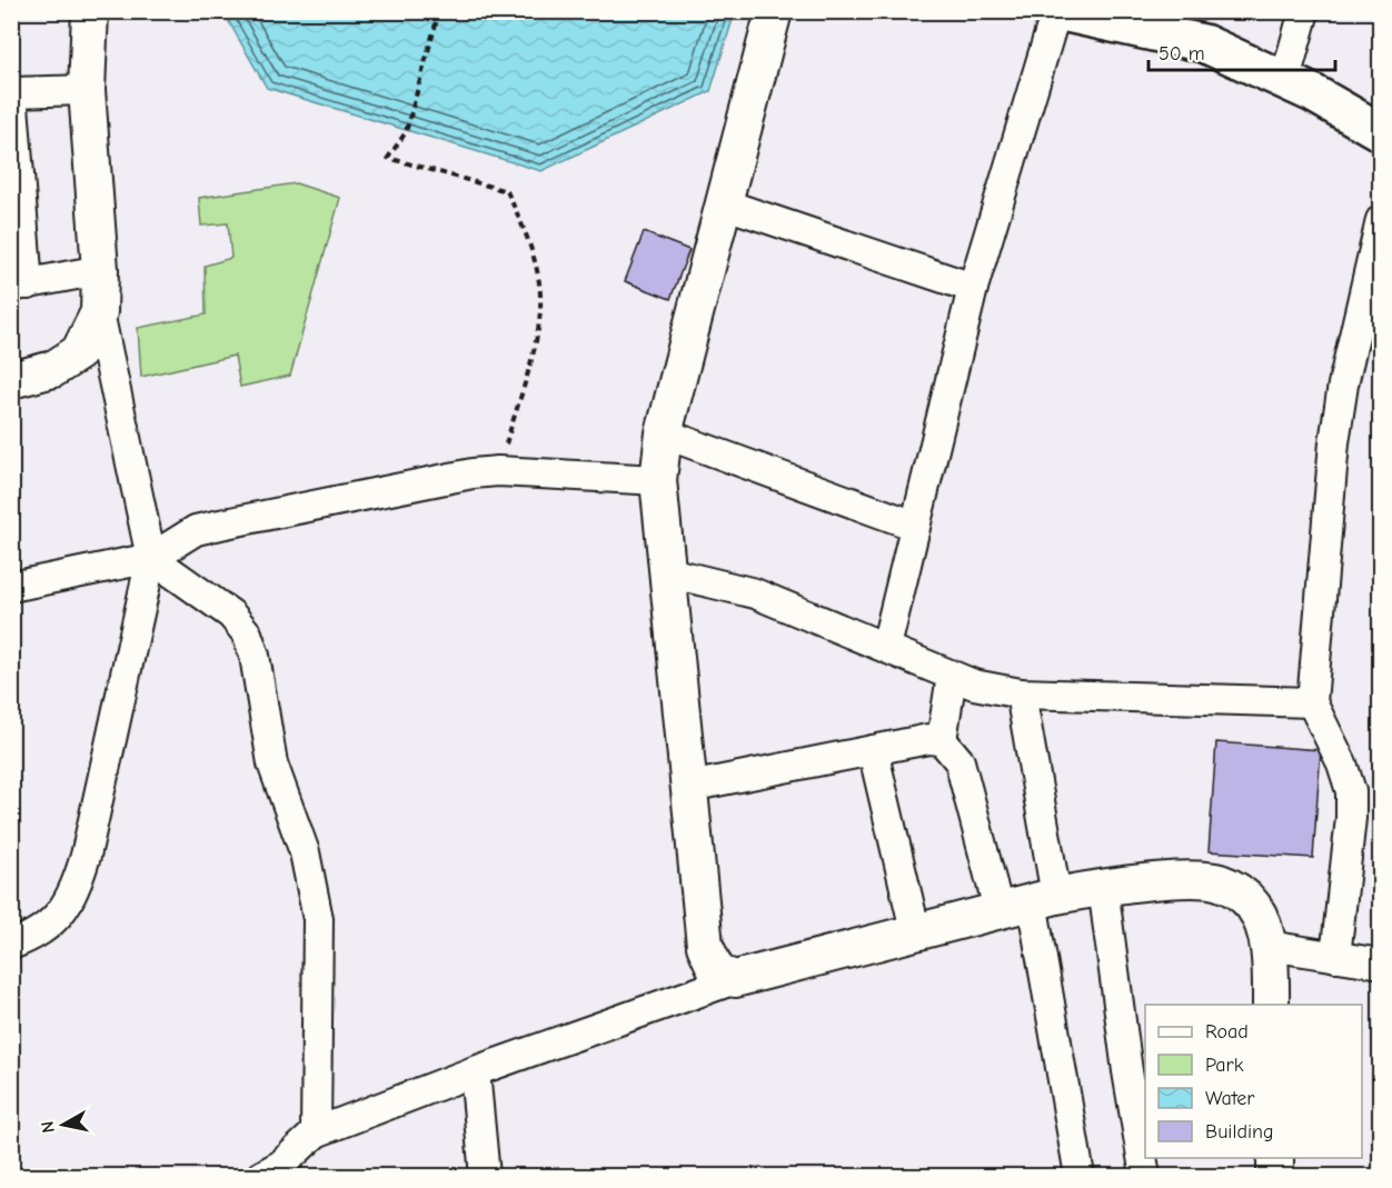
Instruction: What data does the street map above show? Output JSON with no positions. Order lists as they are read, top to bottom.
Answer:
{
  "legend": [
    "Road",
    "Park",
    "Water",
    "Building"
  ],
  "scale_bar": "50 m",
  "north": "left"
}
